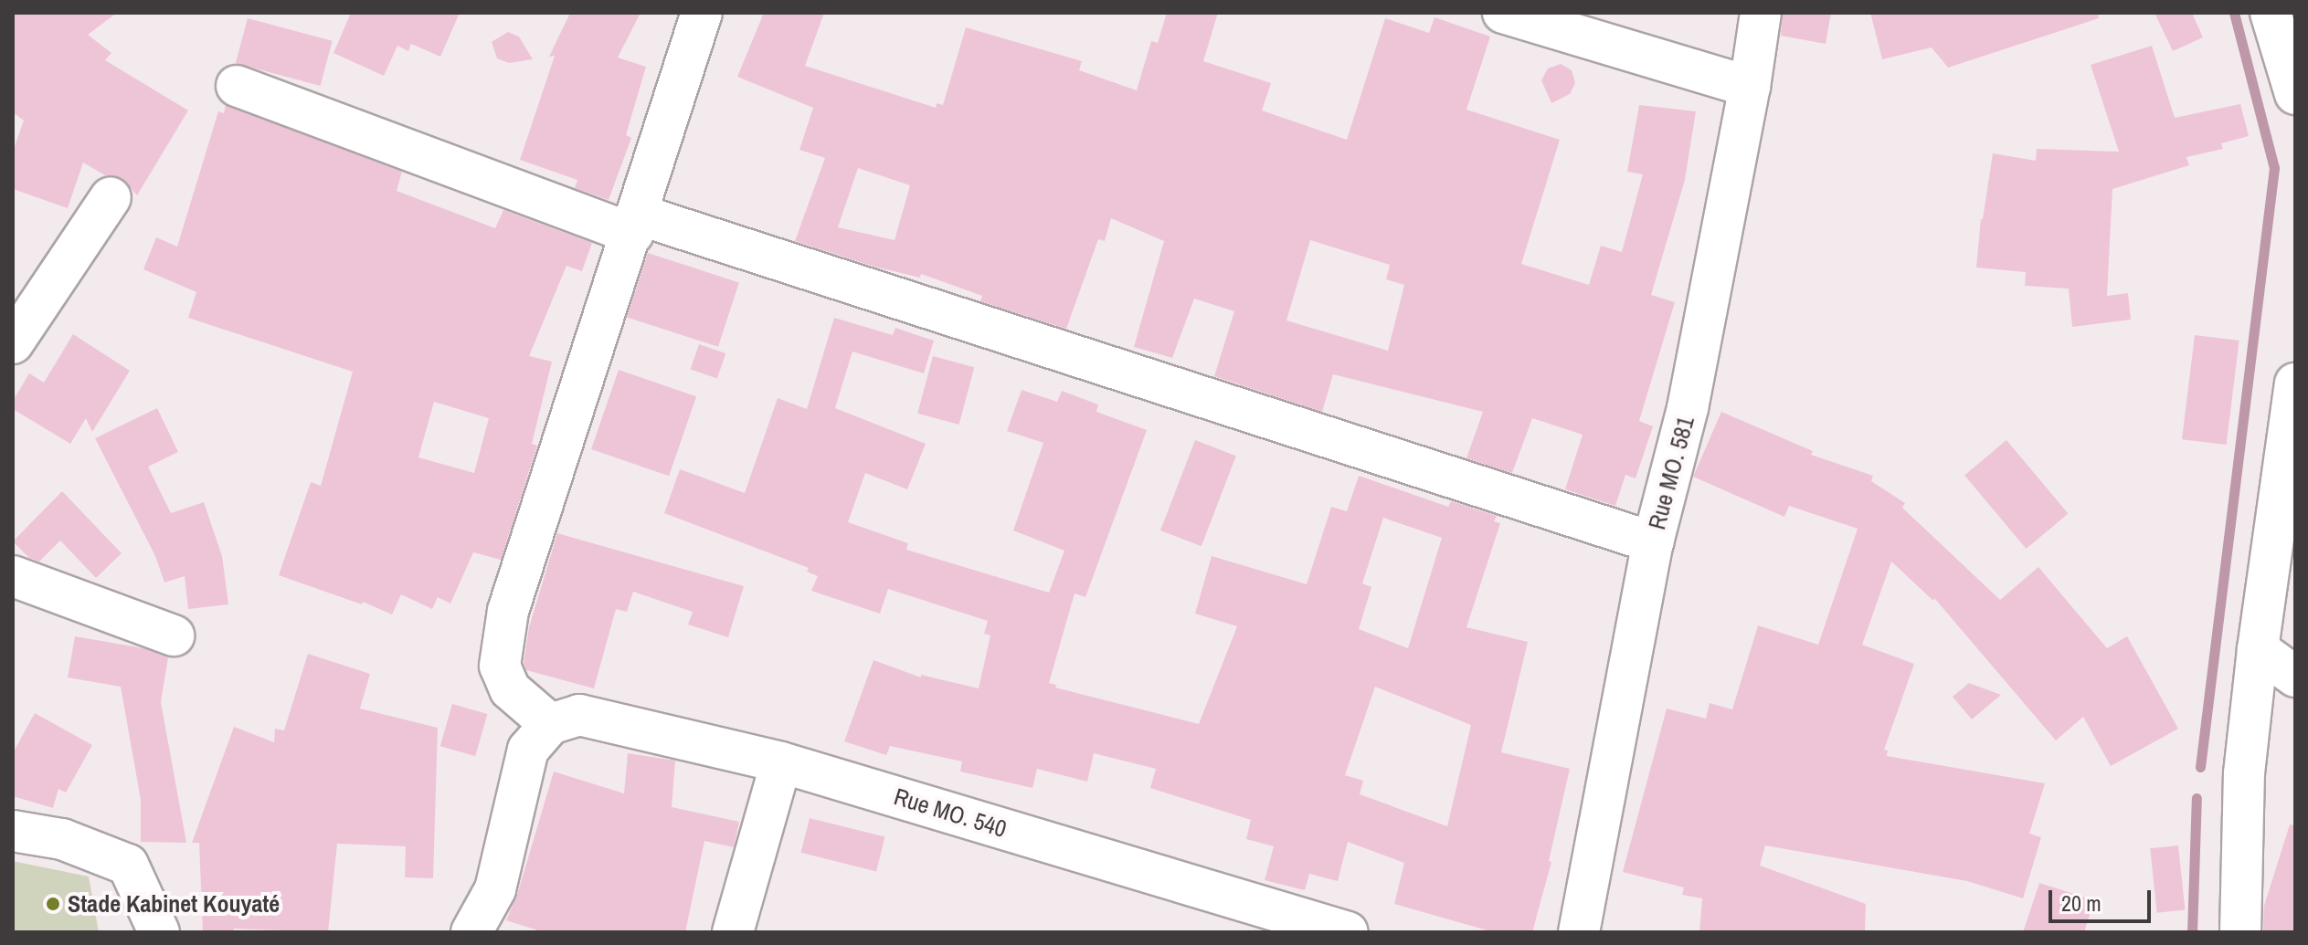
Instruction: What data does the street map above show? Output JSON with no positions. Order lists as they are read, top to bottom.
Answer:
{
  "streets": {
    "street": ["Rue MO. 581", "Rue MO. 540"]
  },
  "places": ["Stade Kabinet Kouyaté"],
  "scale_bar": "20 m"
}
